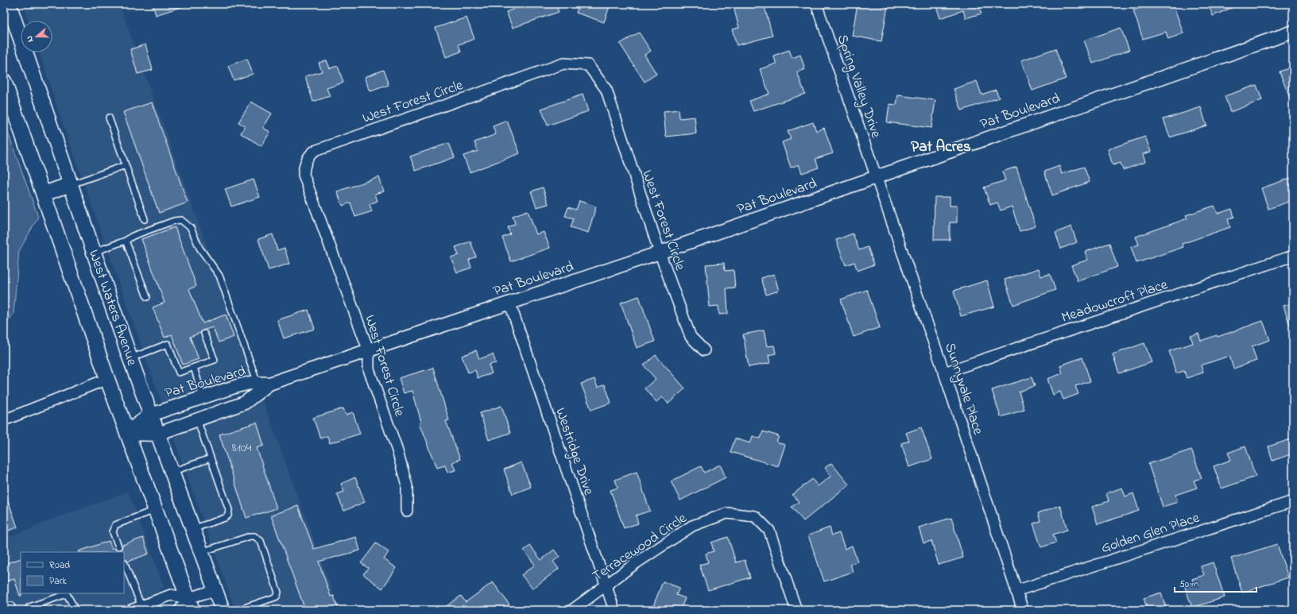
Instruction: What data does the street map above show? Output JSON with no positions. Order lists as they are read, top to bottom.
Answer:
{
  "streets": {
    "main road": ["West Waters Avenue"],
    "street": [
      "Spring Valley Drive",
      "West Forest Circle",
      "Pat Boulevard",
      "Meadowcroft Place",
      "Sunnyvale Place",
      "Westridge Drive",
      "Golden Glen Place",
      "Terracewood Circle"
    ]
  },
  "crossings": [
    ["Spring Valley Drive", "Pat Boulevard"],
    ["Spring Valley Drive", "Sunnyvale Place"],
    ["West Forest Circle", "Pat Boulevard"],
    ["Pat Boulevard", "West Waters Avenue"],
    ["Pat Boulevard", "Sunnyvale Place"],
    ["Pat Boulevard", "Westridge Drive"],
    ["Meadowcroft Place", "Sunnyvale Place"],
    ["Sunnyvale Place", "Golden Glen Place"],
    ["Westridge Drive", "Terracewood Circle"]
  ],
  "districts": ["Pat Acres"],
  "house_numbers": ["8104"],
  "legend": ["Road", "Park"],
  "scale_bar": "50 m",
  "north": "left"
}
